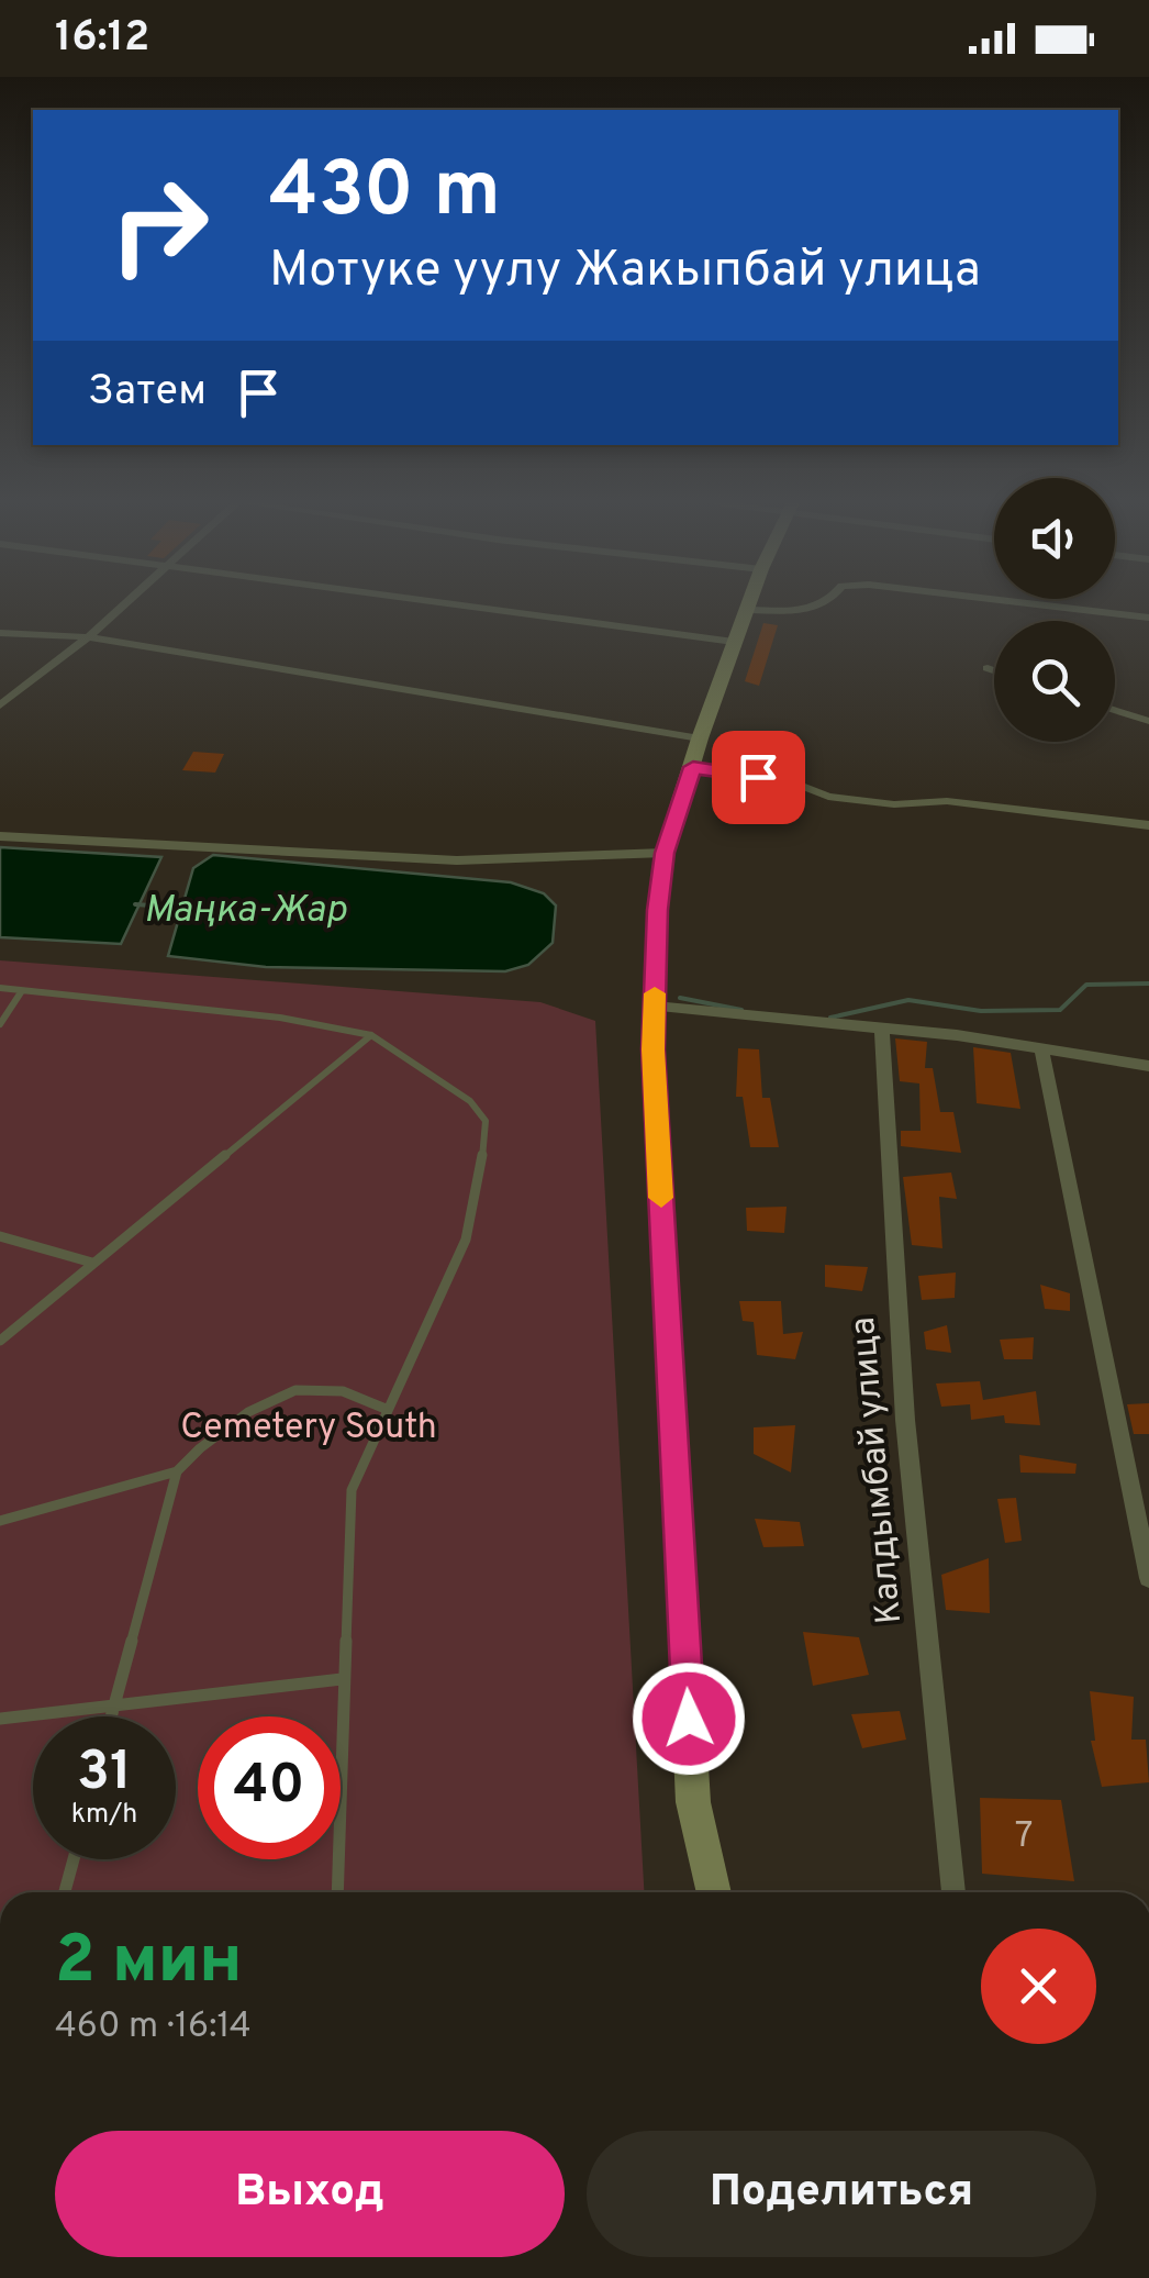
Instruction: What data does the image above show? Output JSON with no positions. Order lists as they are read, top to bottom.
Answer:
{
  "streets": {
    "street": ["Калдымбай улица"]
  },
  "water": ["Маңка-Жар"],
  "parks": ["Cemetery South"],
  "house_numbers": ["7"],
  "page": {
    "status": "16:12",
    "turn": ["430 m", "Мотуке уулу Жакыпбай улица"],
    "then": "Затем",
    "speed": "31 km/h",
    "limit": "40",
    "heading": ["2 мин", "460 m · 16:14"],
    "buttons": ["Выход", "Поделиться"]
  }
}
